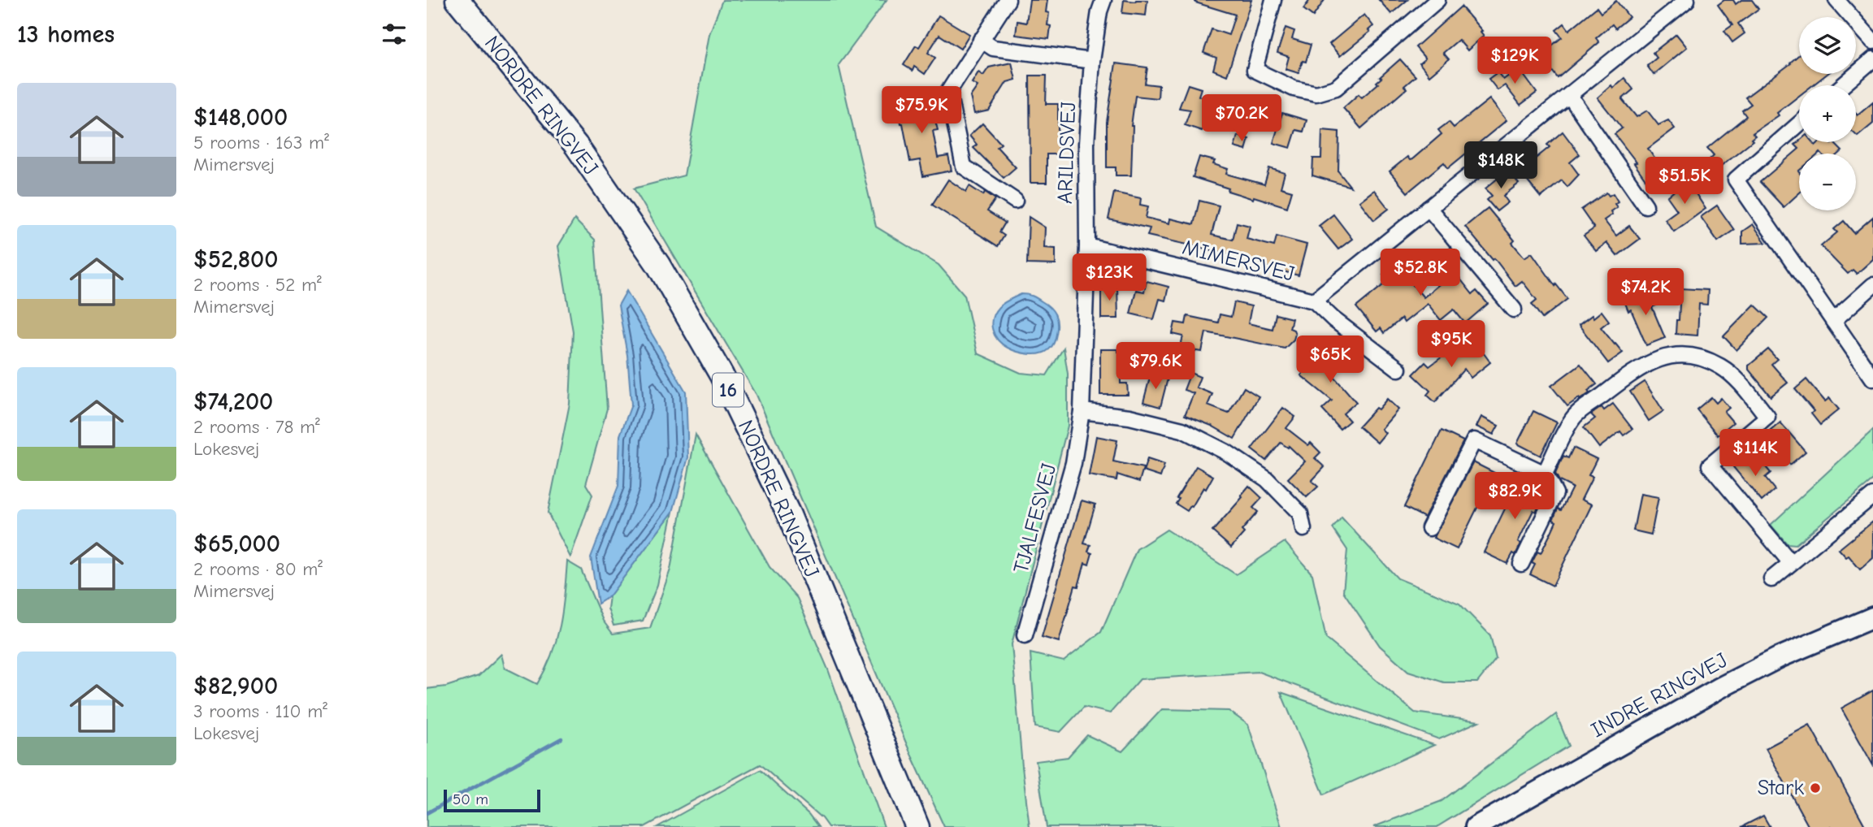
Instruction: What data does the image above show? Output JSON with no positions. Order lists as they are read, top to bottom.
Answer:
{
  "streets": {
    "main road": ["NORDRE RINGVEJ", "16"],
    "street": [
      "ARILDSVEJ",
      "MIMERSVEJ",
      "TJALFESVEJ",
      "INDRE RINGVEJ"
    ]
  },
  "crossings": [
    ["ARILDSVEJ", "MIMERSVEJ"],
    ["ARILDSVEJ", "TJALFESVEJ"],
    ["MIMERSVEJ", "TJALFESVEJ"]
  ],
  "places": ["Stark"],
  "scale_bar": "50 m",
  "page": {
    "heading": "13 homes",
    "map_buttons": ["+", "−"],
    "price": [
      "$129K",
      "$75.9K",
      "$70.2K",
      "$148K",
      "$51.5K",
      "$52.8K",
      "$123K",
      "$74.2K",
      "$95K",
      "$65K",
      "$79.6K",
      "$114K",
      "$82.9K"
    ],
    "list": [
      {
        "name": "$148,000",
        "note": "5 rooms · 163 m² · Mimersvej"
      },
      {
        "name": "$52,800",
        "note": "2 rooms · 52 m² · Mimersvej"
      },
      {
        "name": "$74,200",
        "note": "2 rooms · 78 m² · Lokesvej"
      },
      {
        "name": "$65,000",
        "note": "2 rooms · 80 m² · Mimersvej"
      },
      {
        "name": "$82,900",
        "note": "3 rooms · 110 m² · Lokesvej"
      }
    ],
    "scale": "50 m"
  }
}
